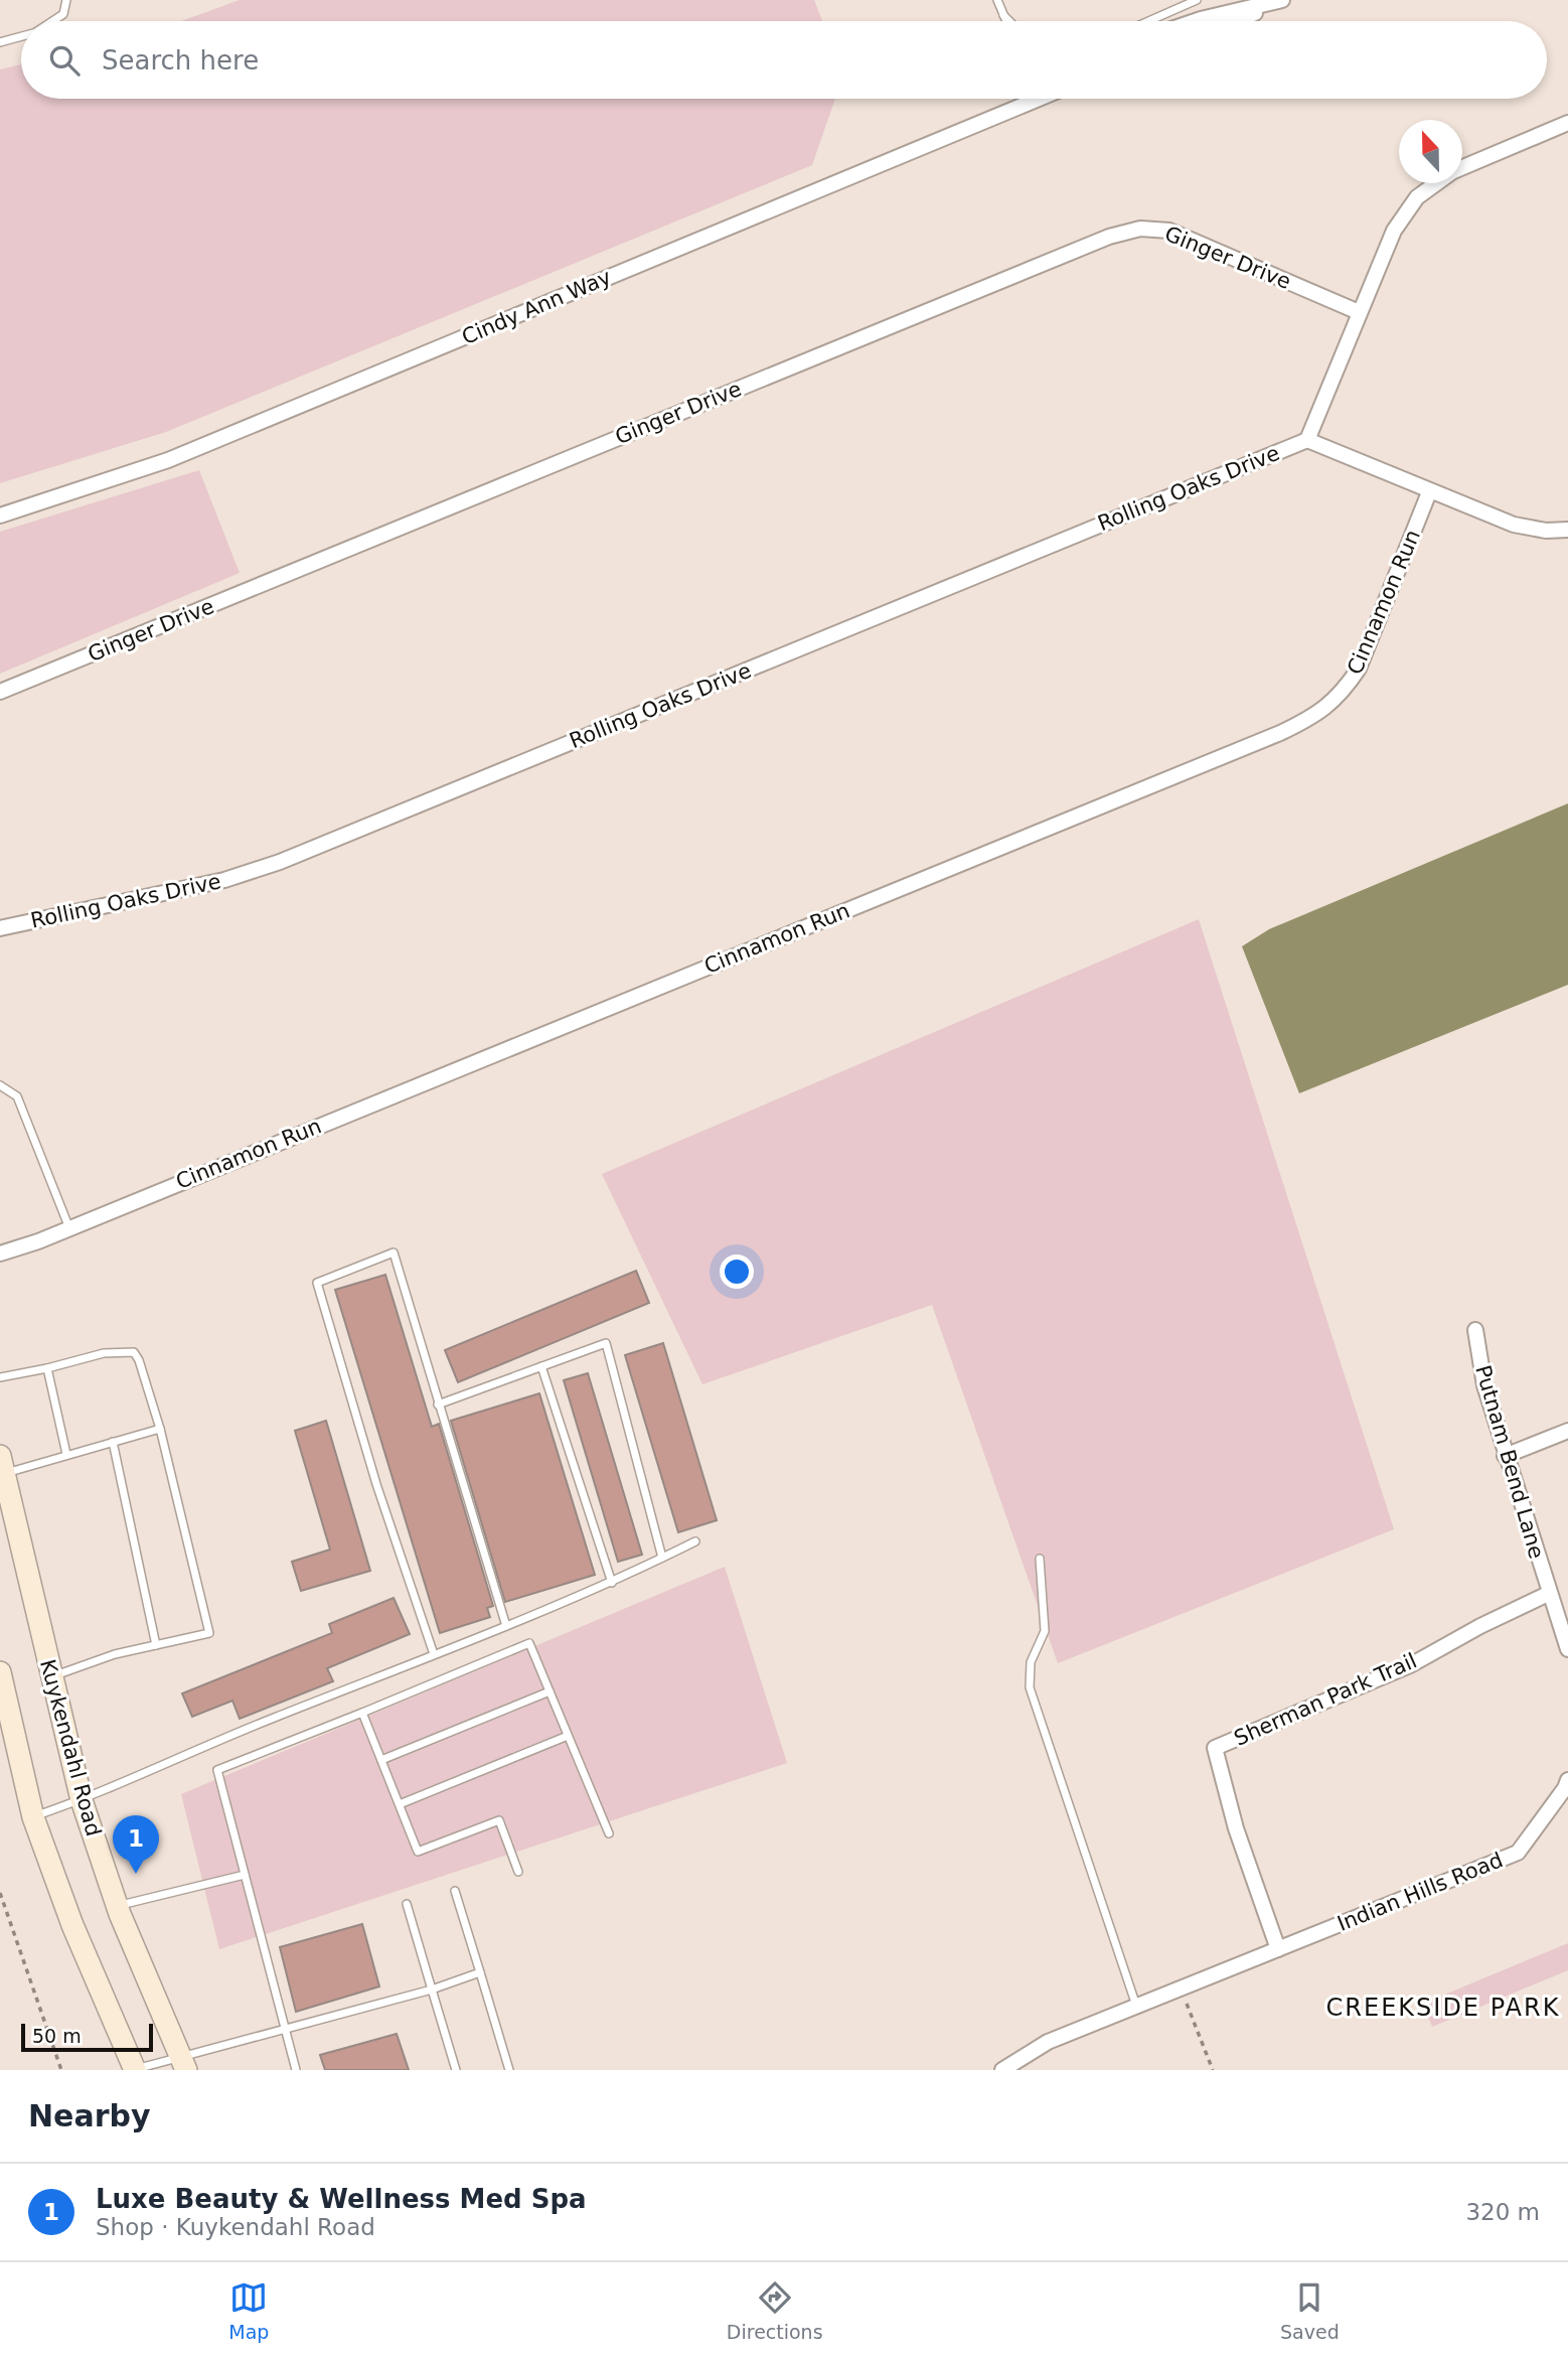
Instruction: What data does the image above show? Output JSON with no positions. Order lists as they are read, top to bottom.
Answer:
{
  "streets": {
    "main road": ["Kuykendahl Road"],
    "street": [
      "Ginger Drive",
      "Cindy Ann Way",
      "Rolling Oaks Drive",
      "Cinnamon Run",
      "Putnam Bend Lane",
      "Sherman Park Trail",
      "Indian Hills Road"
    ]
  },
  "crossings": [
    ["Putnam Bend Lane", "Sherman Park Trail"],
    ["Sherman Park Trail", "Indian Hills Road"]
  ],
  "districts": ["CREEKSIDE PARK"],
  "scale_bar": "50 m",
  "north": "top",
  "page": {
    "search": "Search here",
    "pins": "1",
    "scale": "50 m",
    "heading": "Nearby",
    "list": [
      {
        "mark": "1",
        "name": "Luxe Beauty & Wellness Med Spa",
        "note": "Shop · Kuykendahl Road",
        "value": "320 m"
      }
    ],
    "nav": ["Map", "Directions", "Saved"]
  }
}
